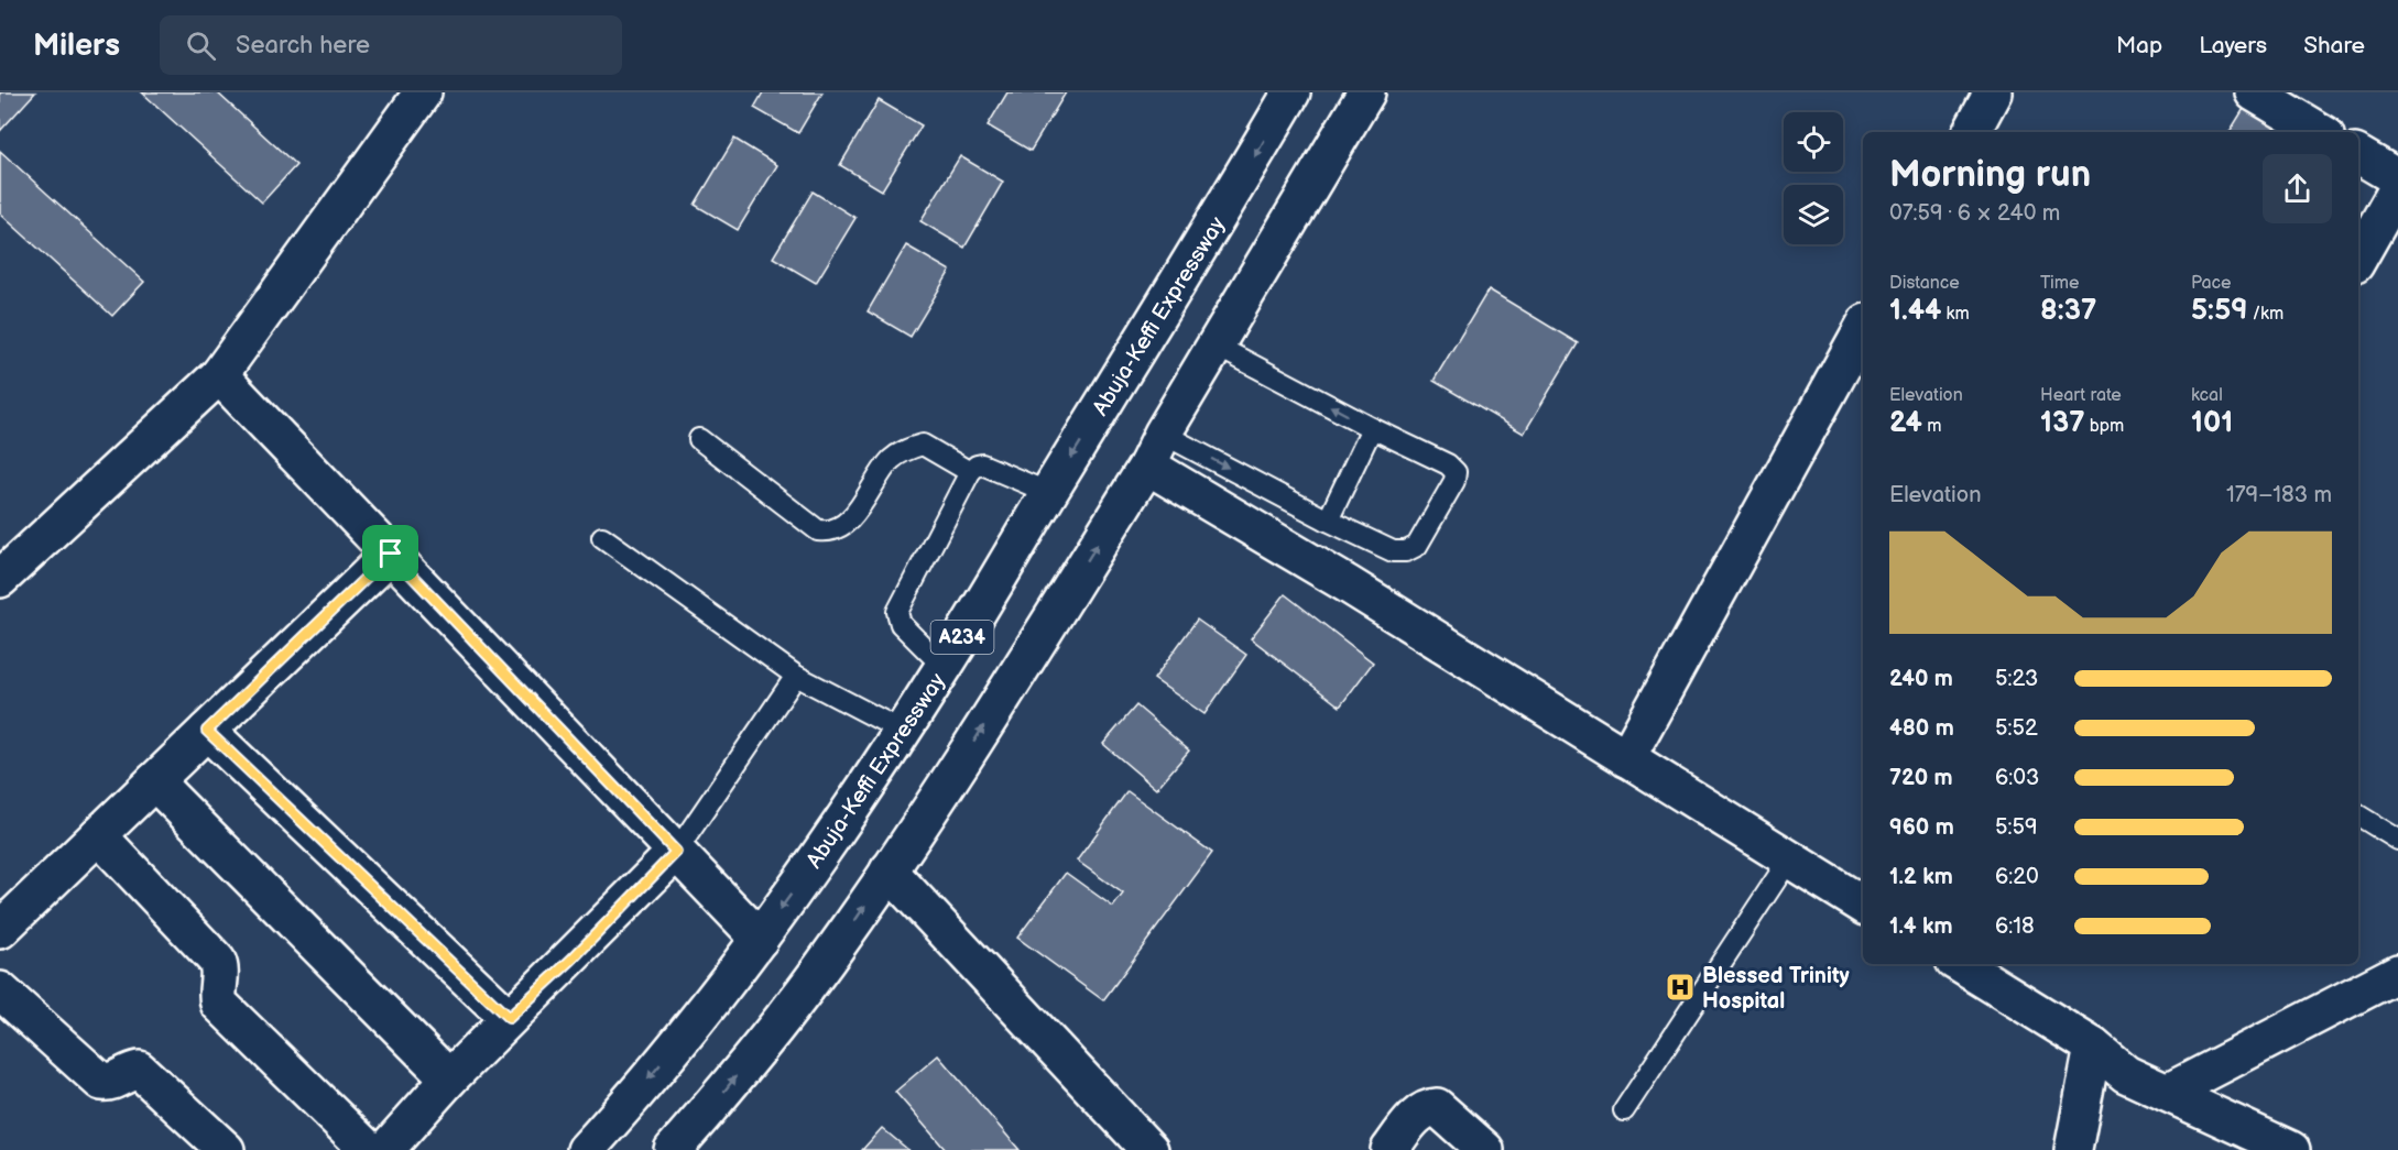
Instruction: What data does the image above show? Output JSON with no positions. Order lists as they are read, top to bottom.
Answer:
{
  "streets": {
    "main road": ["Abuja-Keffi Expressway", "A234"]
  },
  "places": {
    "hospital": ["Blessed Trinity Hospital"]
  },
  "page": {
    "header": "Milers",
    "search": "Search here",
    "nav": ["Map", "Layers", "Share"],
    "heading": ["Morning run", "07:59 · 6 × 240 m"],
    "stats": [
      ["Distance", "1.44 km"],
      ["Time", "8:37"],
      ["Pace", "5:59 /km"],
      ["Elevation", "24 m"],
      ["Heart rate", "137 bpm"],
      ["kcal", "101"]
    ],
    "chart": ["Elevation", "179–183 m"],
    "list": [
      {
        "name": "240 m",
        "note": "5:23"
      },
      {
        "name": "480 m",
        "note": "5:52"
      },
      {
        "name": "720 m",
        "note": "6:03"
      },
      {
        "name": "960 m",
        "note": "5:59"
      },
      {
        "name": "1.2 km",
        "note": "6:20"
      },
      {
        "name": "1.4 km",
        "note": "6:18"
      }
    ]
  }
}
